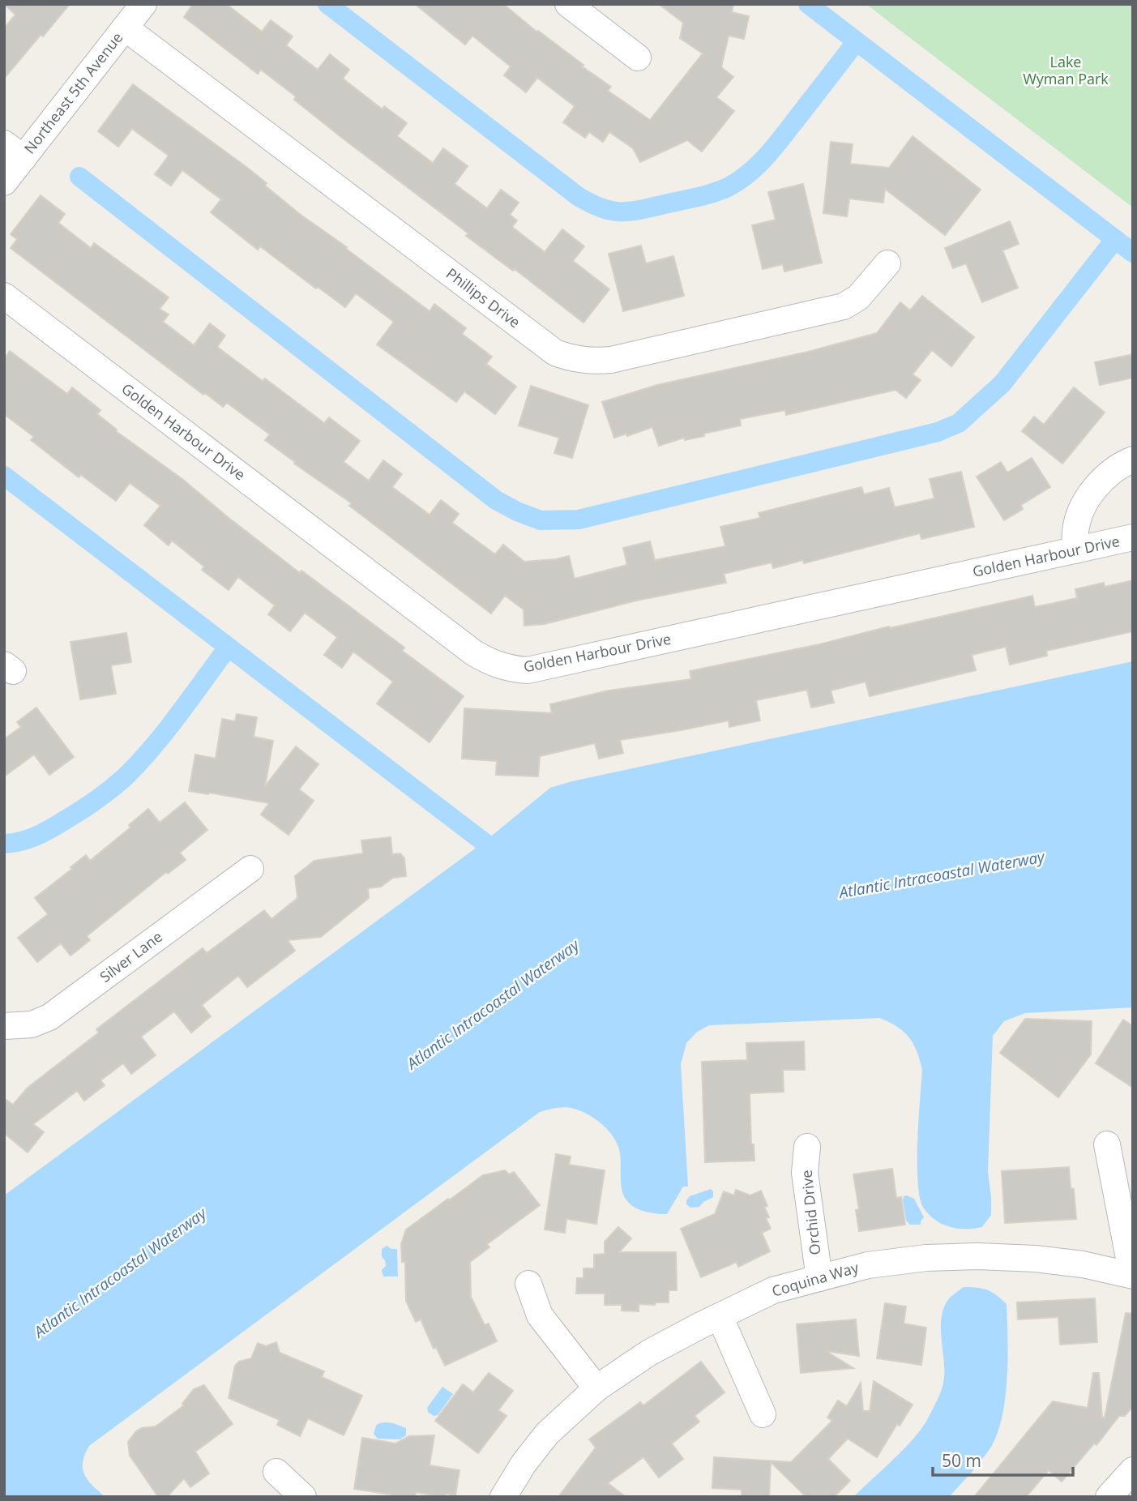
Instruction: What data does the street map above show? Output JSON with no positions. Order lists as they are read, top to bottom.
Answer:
{
  "streets": {
    "street": [
      "Northeast 5th Avenue",
      "Phillips Drive",
      "Golden Harbour Drive",
      "Silver Lane",
      "Orchid Drive",
      "Coquina Way"
    ]
  },
  "crossings": [
    ["Northeast 5th Avenue", "Phillips Drive"],
    ["Orchid Drive", "Coquina Way"]
  ],
  "water": ["Atlantic Intracoastal Waterway"],
  "parks": ["Lake Wyman Park"],
  "scale_bar": "50 m"
}
